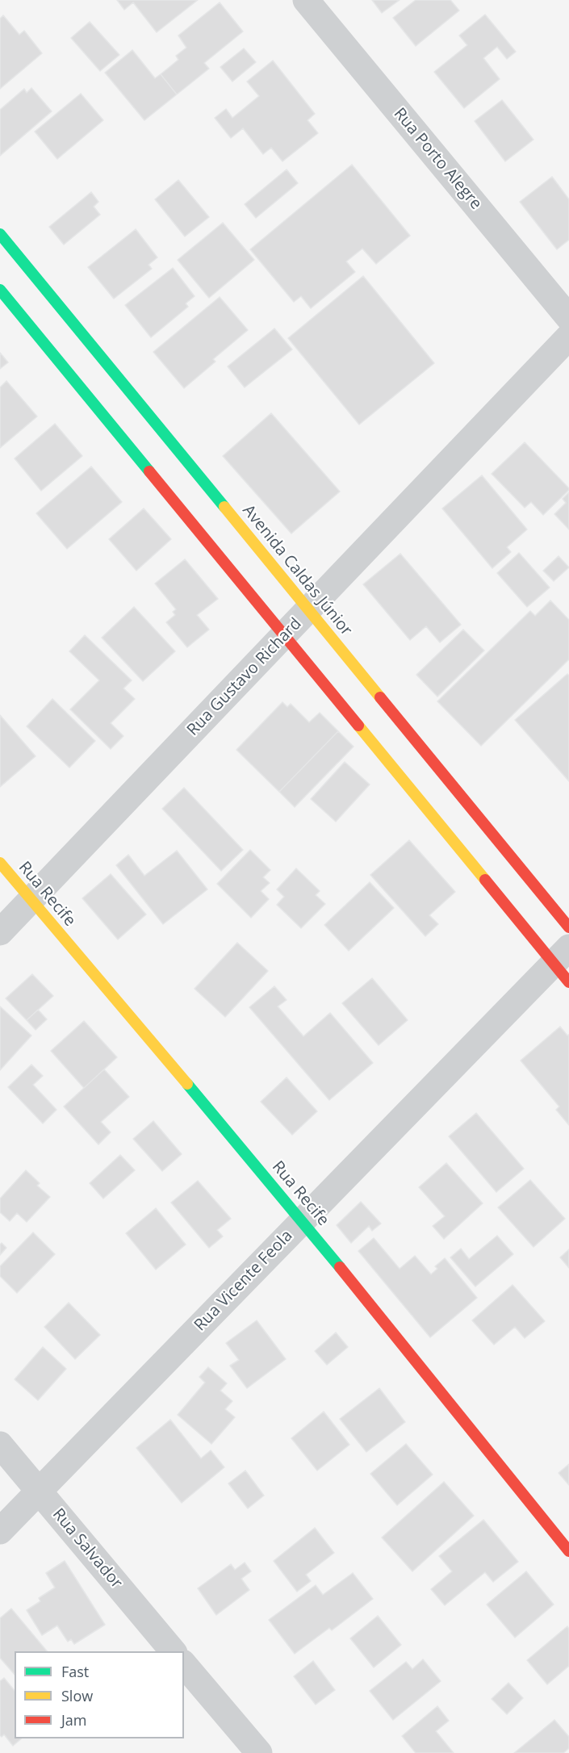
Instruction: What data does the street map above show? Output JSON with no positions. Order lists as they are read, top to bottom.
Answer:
{
  "streets": {
    "main road": ["Avenida Caldas Júnior", "Rua Recife"],
    "street": [
      "Rua Porto Alegre",
      "Rua Gustavo Richard",
      "Rua Vicente Feola",
      "Rua Salvador"
    ]
  },
  "crossings": [
    ["Avenida Caldas Júnior", "Rua Gustavo Richard"],
    ["Rua Gustavo Richard", "Rua Recife"],
    ["Rua Recife", "Rua Vicente Feola"],
    ["Rua Vicente Feola", "Rua Salvador"]
  ],
  "legend": ["Fast", "Slow", "Jam"]
}
